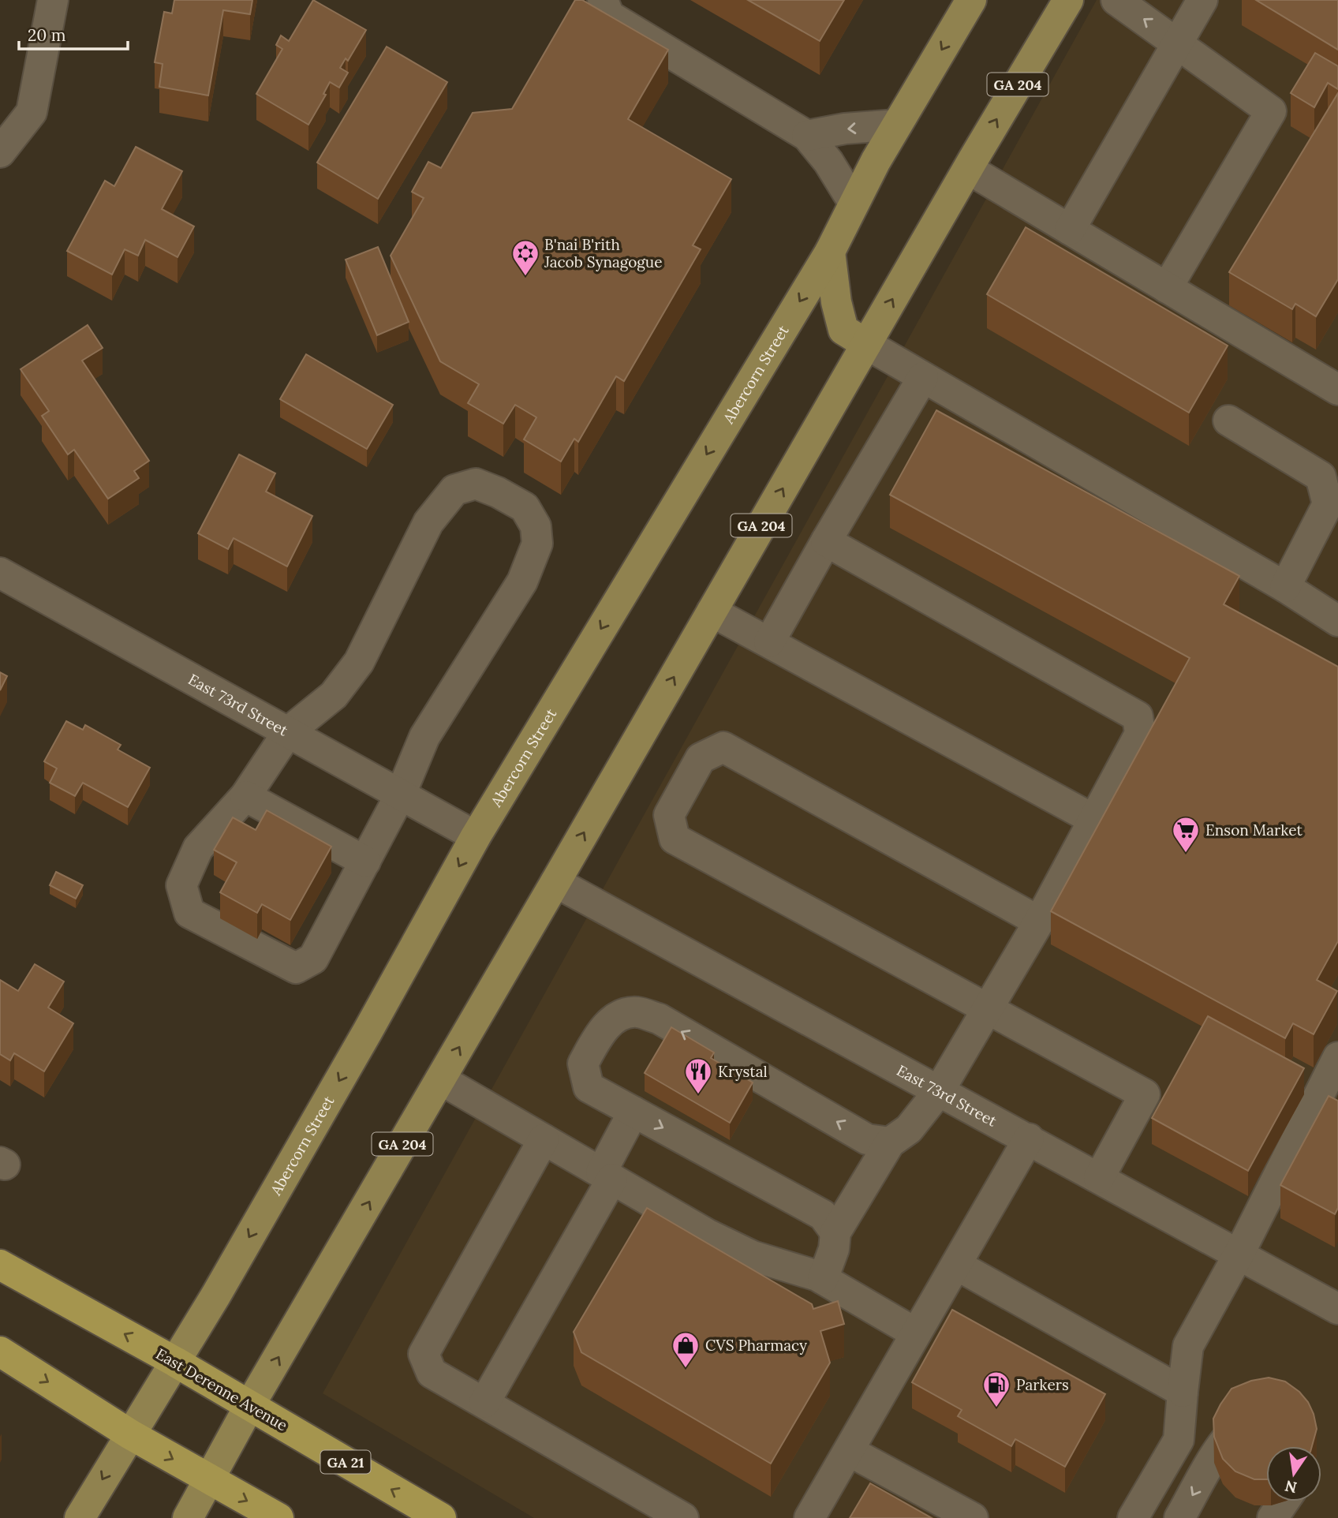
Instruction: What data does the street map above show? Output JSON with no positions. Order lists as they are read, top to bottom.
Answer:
{
  "streets": {
    "highway": ["East Derenne Avenue", "GA 21"],
    "main road": ["GA 204", "Abercorn Street"],
    "street": ["East 73rd Street"]
  },
  "crossings": [
    ["GA 204", "East 73rd Street"],
    ["GA 204", "East Derenne Avenue"],
    ["Abercorn Street", "East 73rd Street"],
    ["Abercorn Street", "East Derenne Avenue"]
  ],
  "places": {
    "synagogue": ["B'nai B'rith Jacob Synagogue"],
    "supermarket": ["Enson Market"],
    "restaurant": ["Krystal"],
    "shop": ["CVS Pharmacy"],
    "fuel station": ["Parkers"]
  },
  "scale_bar": "20 m",
  "north": "bottom"
}
